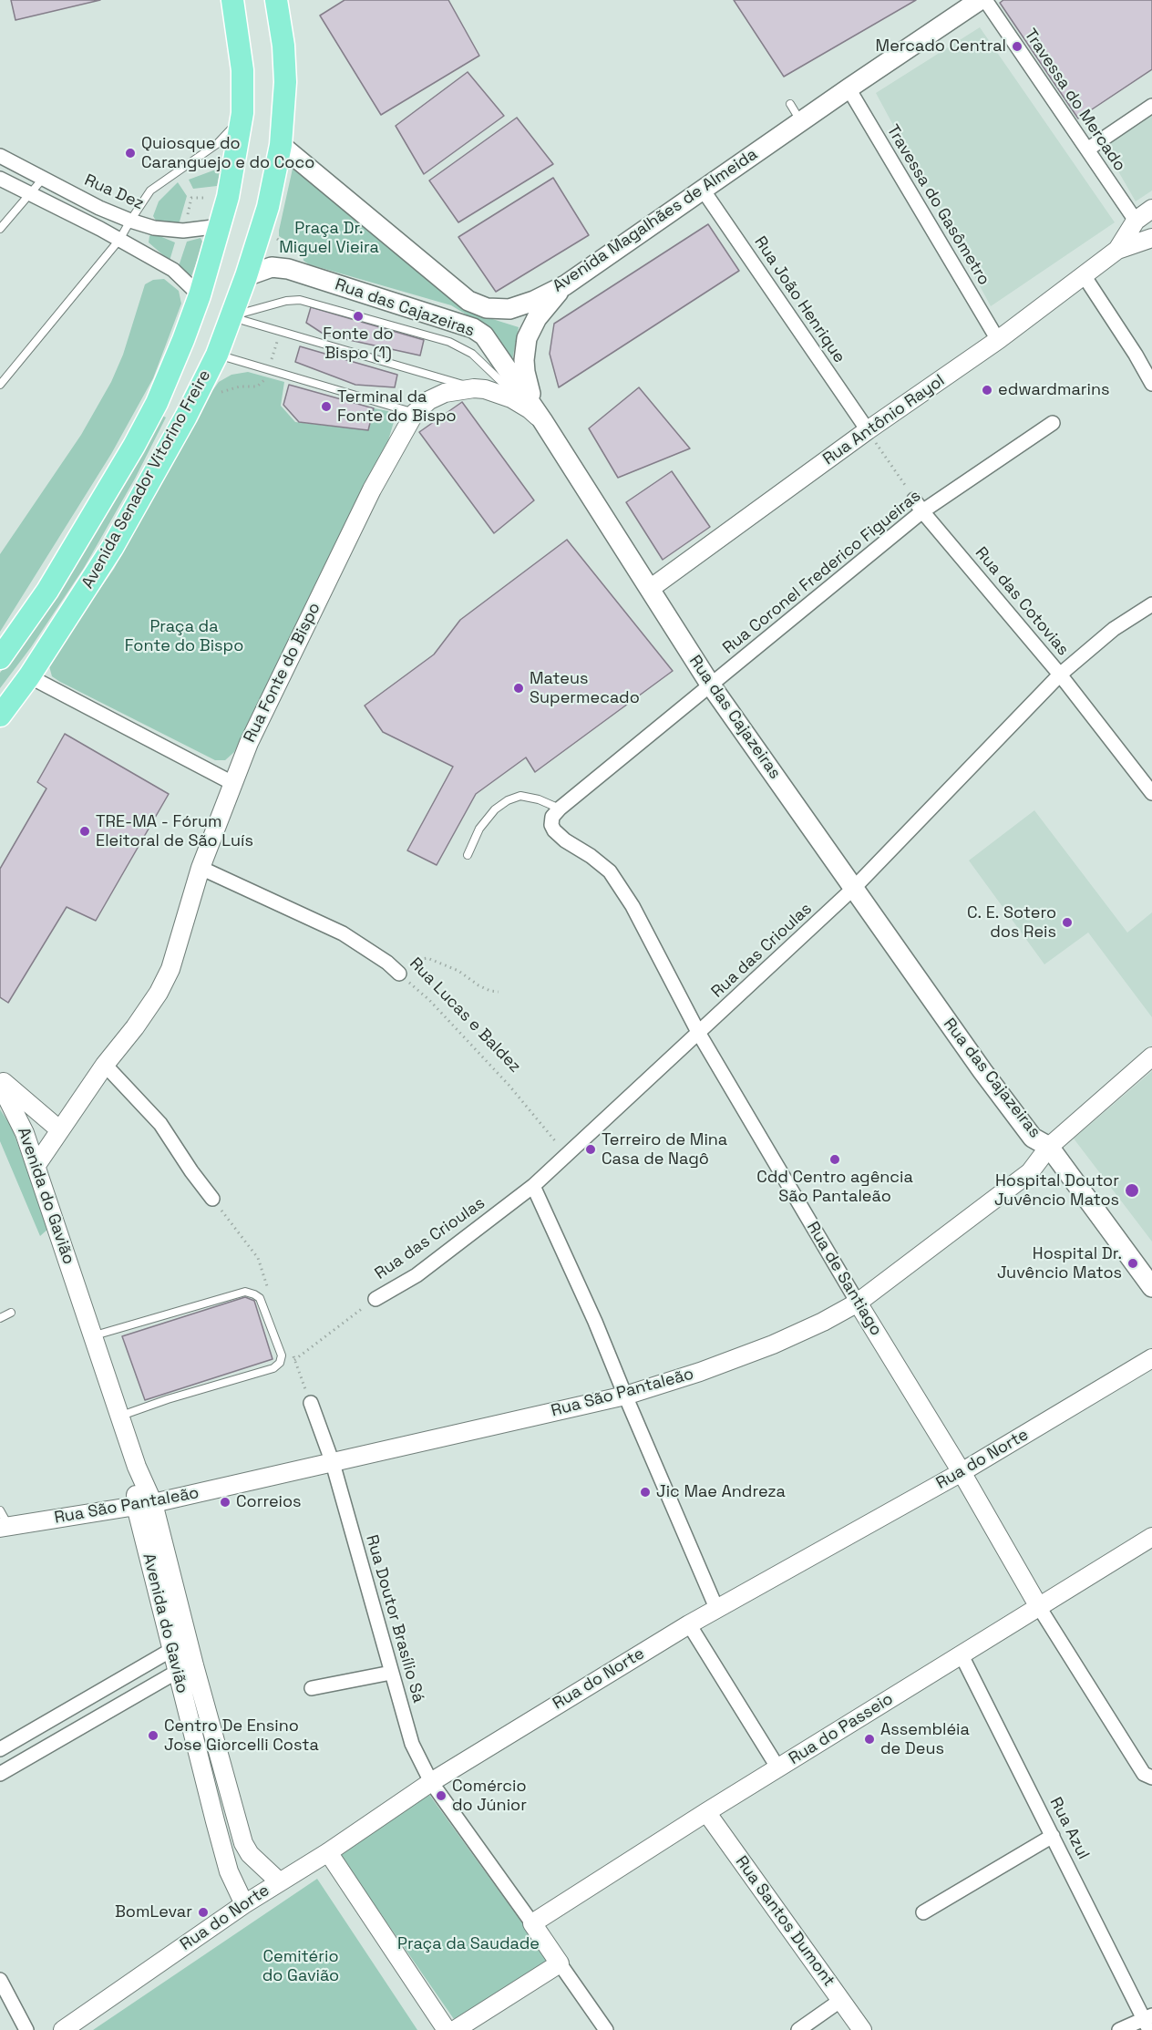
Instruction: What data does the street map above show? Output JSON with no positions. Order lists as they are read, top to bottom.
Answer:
{
  "streets": {
    "main road": ["Avenida Magalhães de Almeida", "Rua das Cajazeiras", "Avenida Senador Vitorino Freire"],
    "street": [
      "Travessa do Mercado",
      "Rua Dez",
      "Travessa do Gasômetro",
      "Rua João Henrique",
      "Rua Antônio Rayol",
      "Rua Coronel Frederico Figueiras",
      "Rua das Cotovias",
      "Rua Fonte do Bispo",
      "Rua das Crioulas",
      "Rua Lucas e Baldez",
      "Avenida do Gavião",
      "Rua de Santiago",
      "Rua São Pantaleão",
      "Rua do Norte",
      "Rua Doutor Brasílio Sá",
      "Rua do Passeio",
      "Rua Azul",
      "Rua Santos Dumont"
    ]
  },
  "crossings": [
    ["Travessa do Mercado", "Rua Antônio Rayol"],
    ["Rua Dez", "Avenida Senador Vitorino Freire"],
    ["Travessa do Gasômetro", "Avenida Magalhães de Almeida"],
    ["Travessa do Gasômetro", "Rua Antônio Rayol"],
    ["Avenida Magalhães de Almeida", "Rua João Henrique"],
    ["Avenida Magalhães de Almeida", "Avenida Senador Vitorino Freire"],
    ["Rua João Henrique", "Rua Antônio Rayol"],
    ["Rua das Cajazeiras", "Rua Antônio Rayol"],
    ["Rua das Cajazeiras", "Avenida Senador Vitorino Freire"],
    ["Rua das Cajazeiras", "Rua Coronel Frederico Figueiras"],
    ["Rua das Cajazeiras", "Rua Fonte do Bispo"],
    ["Rua das Cajazeiras", "Rua das Crioulas"],
    ["Rua das Cajazeiras", "Rua São Pantaleão"],
    ["Rua Coronel Frederico Figueiras", "Rua das Cotovias"],
    ["Rua Coronel Frederico Figueiras", "Rua de Santiago"],
    ["Rua das Cotovias", "Rua das Crioulas"],
    ["Rua Fonte do Bispo", "Rua Lucas e Baldez"],
    ["Rua Fonte do Bispo", "Avenida do Gavião"],
    ["Rua das Crioulas", "Rua Lucas e Baldez"],
    ["Rua das Crioulas", "Rua de Santiago"],
    ["Avenida do Gavião", "Rua São Pantaleão"],
    ["Avenida do Gavião", "Rua do Norte"],
    ["Rua de Santiago", "Rua São Pantaleão"],
    ["Rua de Santiago", "Rua do Norte"],
    ["Rua de Santiago", "Rua do Passeio"],
    ["Rua São Pantaleão", "Rua Doutor Brasílio Sá"],
    ["Rua do Norte", "Rua Doutor Brasílio Sá"],
    ["Rua Doutor Brasílio Sá", "Rua do Passeio"],
    ["Rua do Passeio", "Rua Azul"],
    ["Rua do Passeio", "Rua Santos Dumont"]
  ],
  "parks": [
    "Praça Dr. Miguel Vieira",
    "Praça da Fonte do Bispo",
    "Praça da Saudade",
    "Cemitério do Gavião"
  ],
  "places": [
    "Mercado Central",
    "Quiosque do Caranguejo e do Coco",
    "Fonte do Bispo (1)",
    "edwardmarins",
    "Terminal da Fonte do Bispo",
    "Mateus Supermecado",
    "TRE-MA - Fórum Eleitoral de São Luís",
    "C. E. Sotero dos Reis",
    "Terreiro de Mina Casa de Nagô",
    "Cdd Centro agência São Pantaleão",
    "Hospital Doutor Juvêncio Matos",
    "Hospital Dr. Juvêncio Matos",
    "Jic Mae Andreza",
    "Correios",
    "Centro De Ensino Jose Giorcelli Costa",
    "Assembléia de Deus",
    "Comércio do Júnior",
    "BomLevar"
  ]
}
